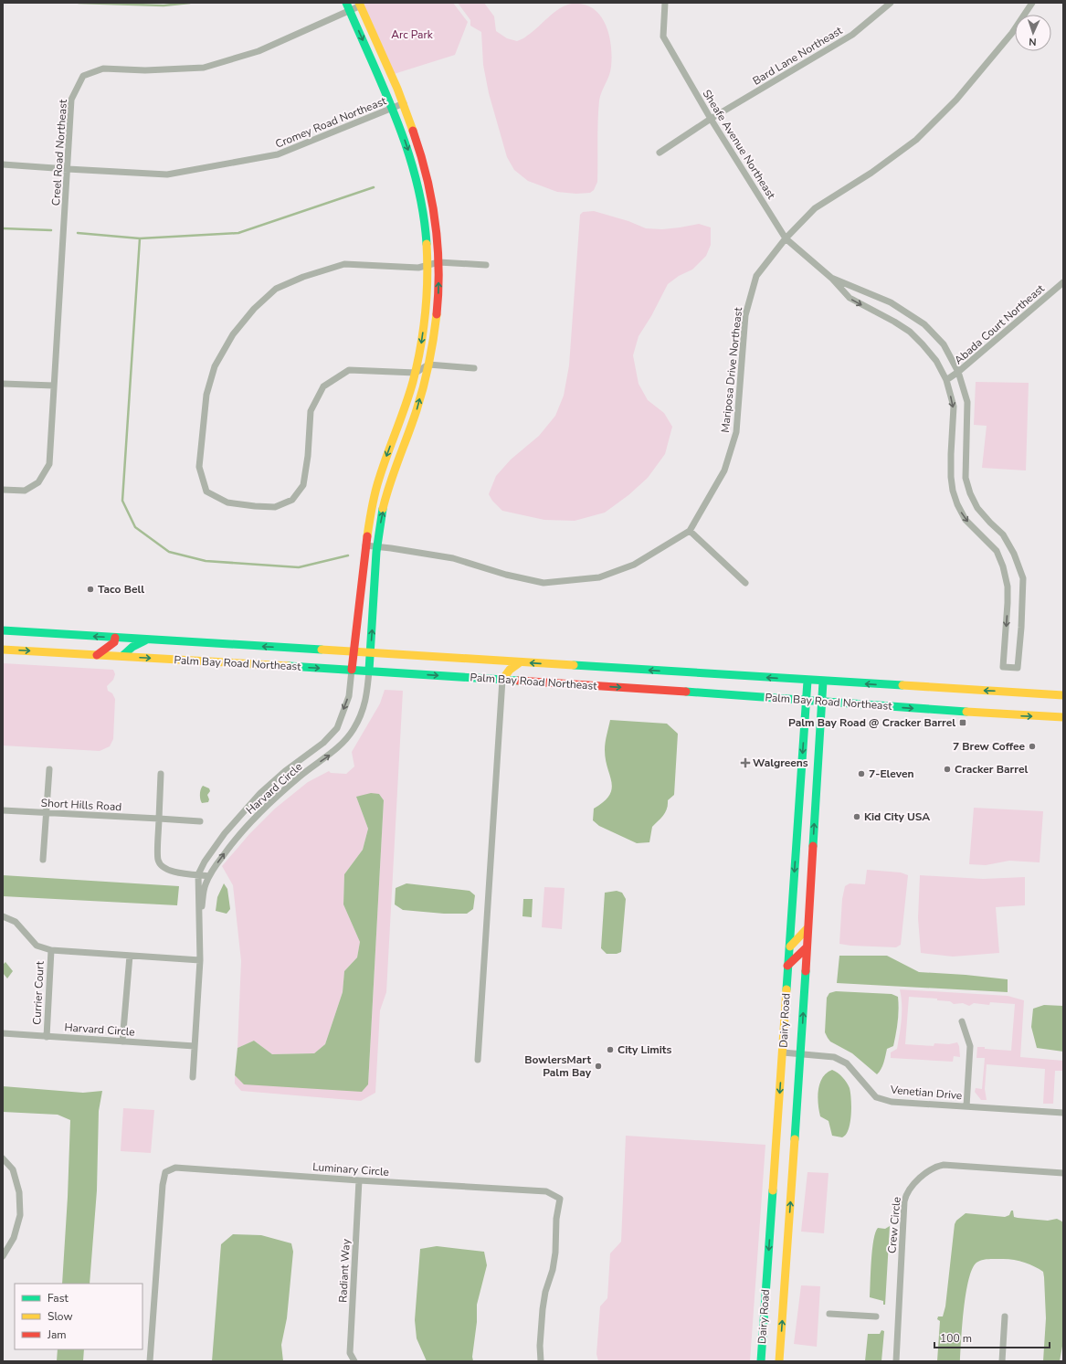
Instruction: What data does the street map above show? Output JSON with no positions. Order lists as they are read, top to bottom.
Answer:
{
  "streets": {
    "street": [
      "Bard Lane Northeast",
      "Cromey Road Northeast",
      "Sheafe Avenue Northeast",
      "Creel Road Northeast",
      "Abada Court Northeast",
      "Mariposa Drive Northeast",
      "Palm Bay Road Northeast",
      "Harvard Circle",
      "Short Hills Road",
      "Currier Court",
      "Dairy Road",
      "Venetian Drive",
      "Luminary Circle",
      "Crew Circle",
      "Radiant Way"
    ]
  },
  "crossings": [
    ["Bard Lane Northeast", "Sheafe Avenue Northeast"],
    ["Cromey Road Northeast", "Creel Road Northeast"],
    ["Sheafe Avenue Northeast", "Abada Court Northeast"],
    ["Sheafe Avenue Northeast", "Mariposa Drive Northeast"],
    ["Palm Bay Road Northeast", "Harvard Circle"],
    ["Palm Bay Road Northeast", "Dairy Road"],
    ["Harvard Circle", "Currier Court"],
    ["Dairy Road", "Venetian Drive"],
    ["Luminary Circle", "Radiant Way"]
  ],
  "parks": ["Arc Park"],
  "places": {
    "other": [
      "Taco Bell",
      "7 Brew Coffee",
      "Cracker Barrel",
      "7-Eleven",
      "Kid City USA",
      "City Limits",
      "BowlersMart Palm Bay"
    ],
    "transit": ["Palm Bay Road @ Cracker Barrel"],
    "health": ["Walgreens"]
  },
  "legend": ["Fast", "Slow", "Jam"],
  "scale_bar": "100 m",
  "north": "bottom"
}
